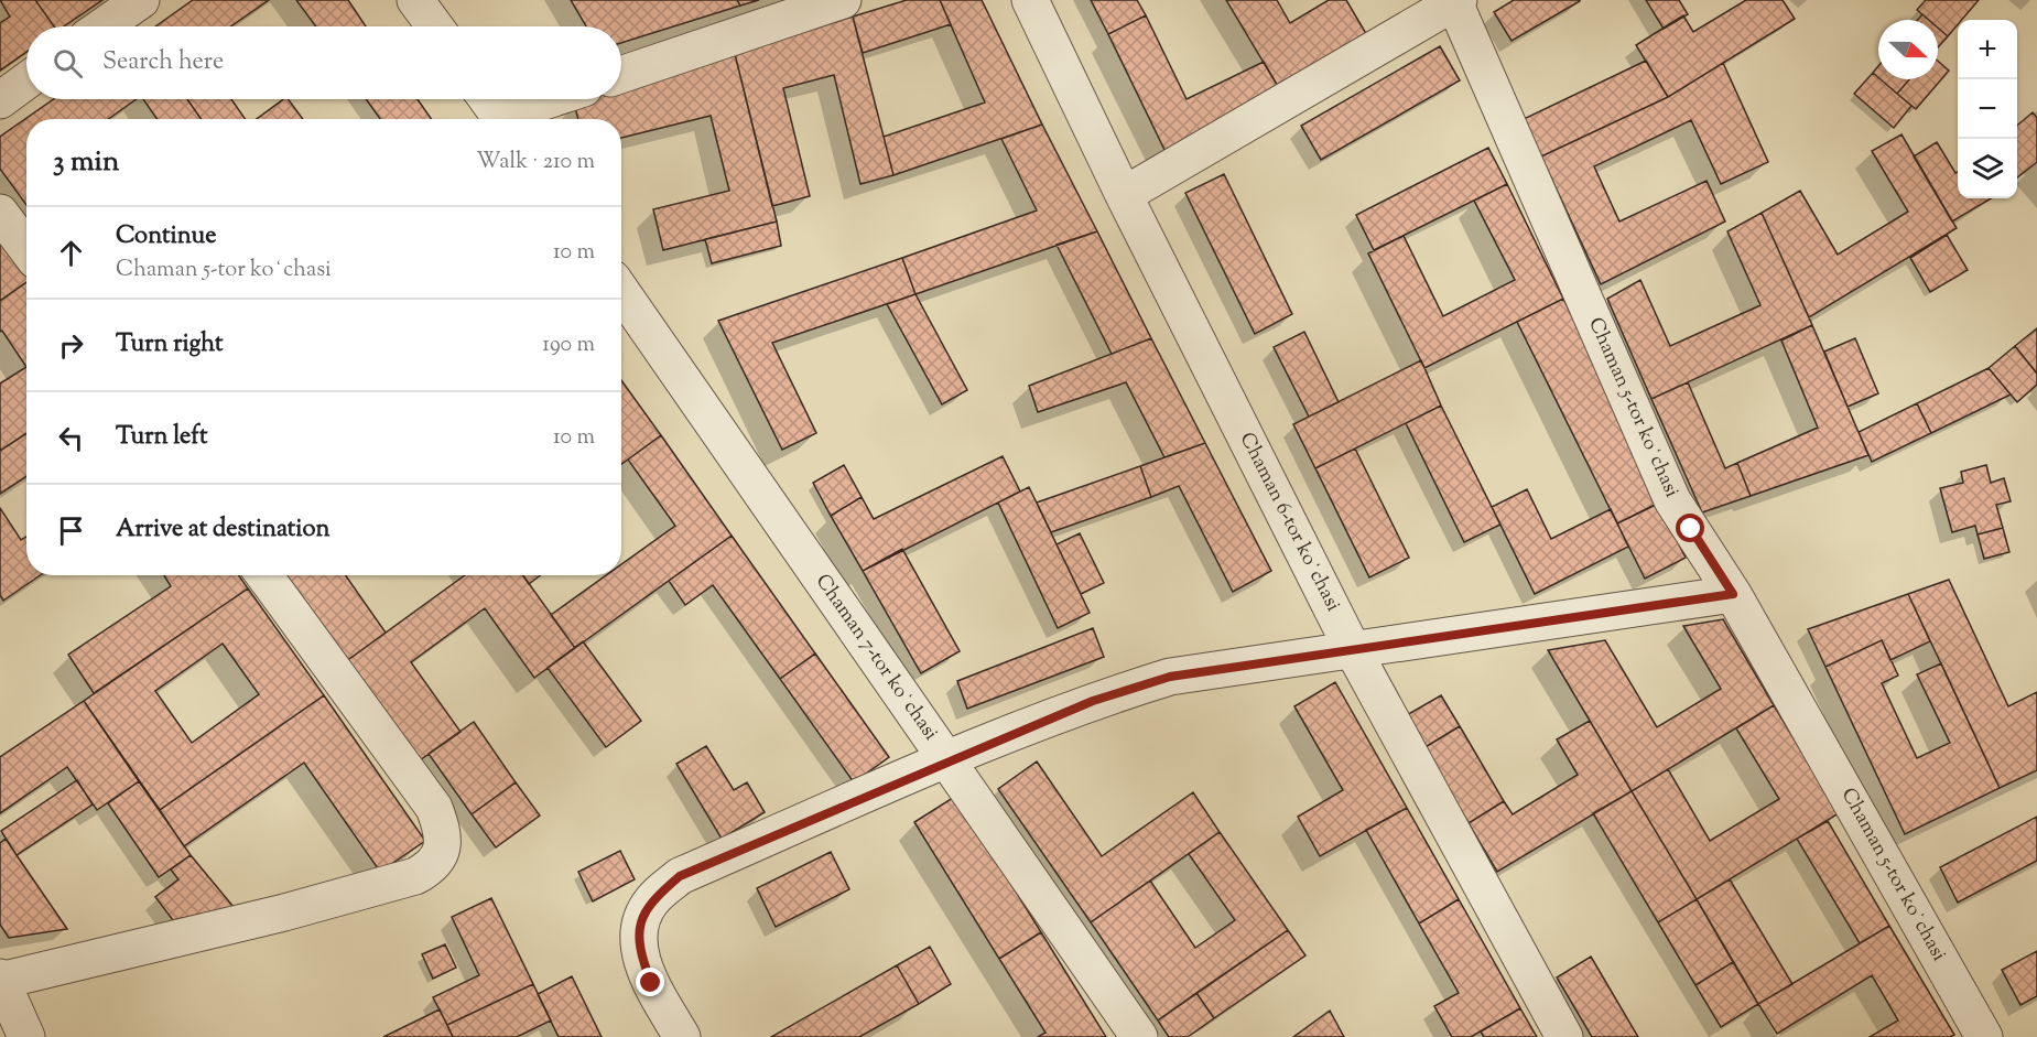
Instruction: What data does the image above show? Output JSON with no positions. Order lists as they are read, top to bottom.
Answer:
{
  "streets": {
    "street": ["Chaman 5-tor koʻchasi", "Chaman 6-tor koʻchasi", "Chaman 7-tor koʻchasi"]
  },
  "north": "right",
  "page": {
    "map_buttons": ["+", "−"],
    "search": "Search here",
    "heading": ["3 min", "Walk · 210 m"],
    "list": [
      ["Continue", "Chaman 5-tor koʻchasi", "10 m"],
      ["Turn right", "190 m"],
      ["Turn left", "10 m"],
      "Arrive at destination"
    ]
  }
}
